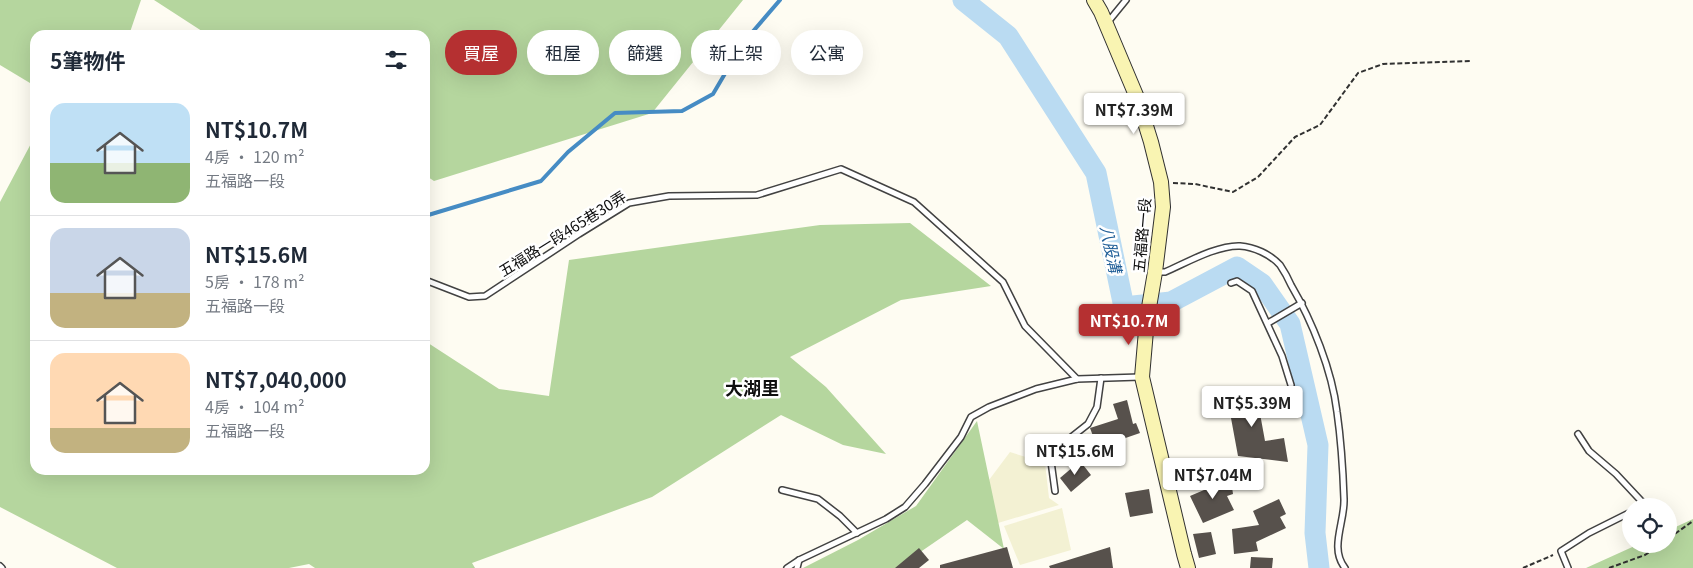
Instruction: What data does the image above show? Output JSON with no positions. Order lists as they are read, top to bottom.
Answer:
{
  "streets": {
    "main road": ["五福路一段"],
    "lane": ["五福路一段465巷30弄"]
  },
  "districts": ["大湖里"],
  "water": ["八股溝"],
  "page": {
    "chip": [
      "買屋",
      "租屋",
      "篩選",
      "新上架",
      "公寓"
    ],
    "heading": "5筆物件",
    "list": [
      {
        "name": "NT$10.7M",
        "note": "4房 · 120 m² · 五福路一段"
      },
      {
        "name": "NT$15.6M",
        "note": "5房 · 178 m² · 五福路一段"
      },
      {
        "name": "NT$7,040,000",
        "note": "4房 · 104 m² · 五福路一段"
      }
    ],
    "price": [
      "NT$7.39M",
      "NT$10.7M",
      "NT$5.39M",
      "NT$15.6M",
      "NT$7.04M"
    ]
  }
}
